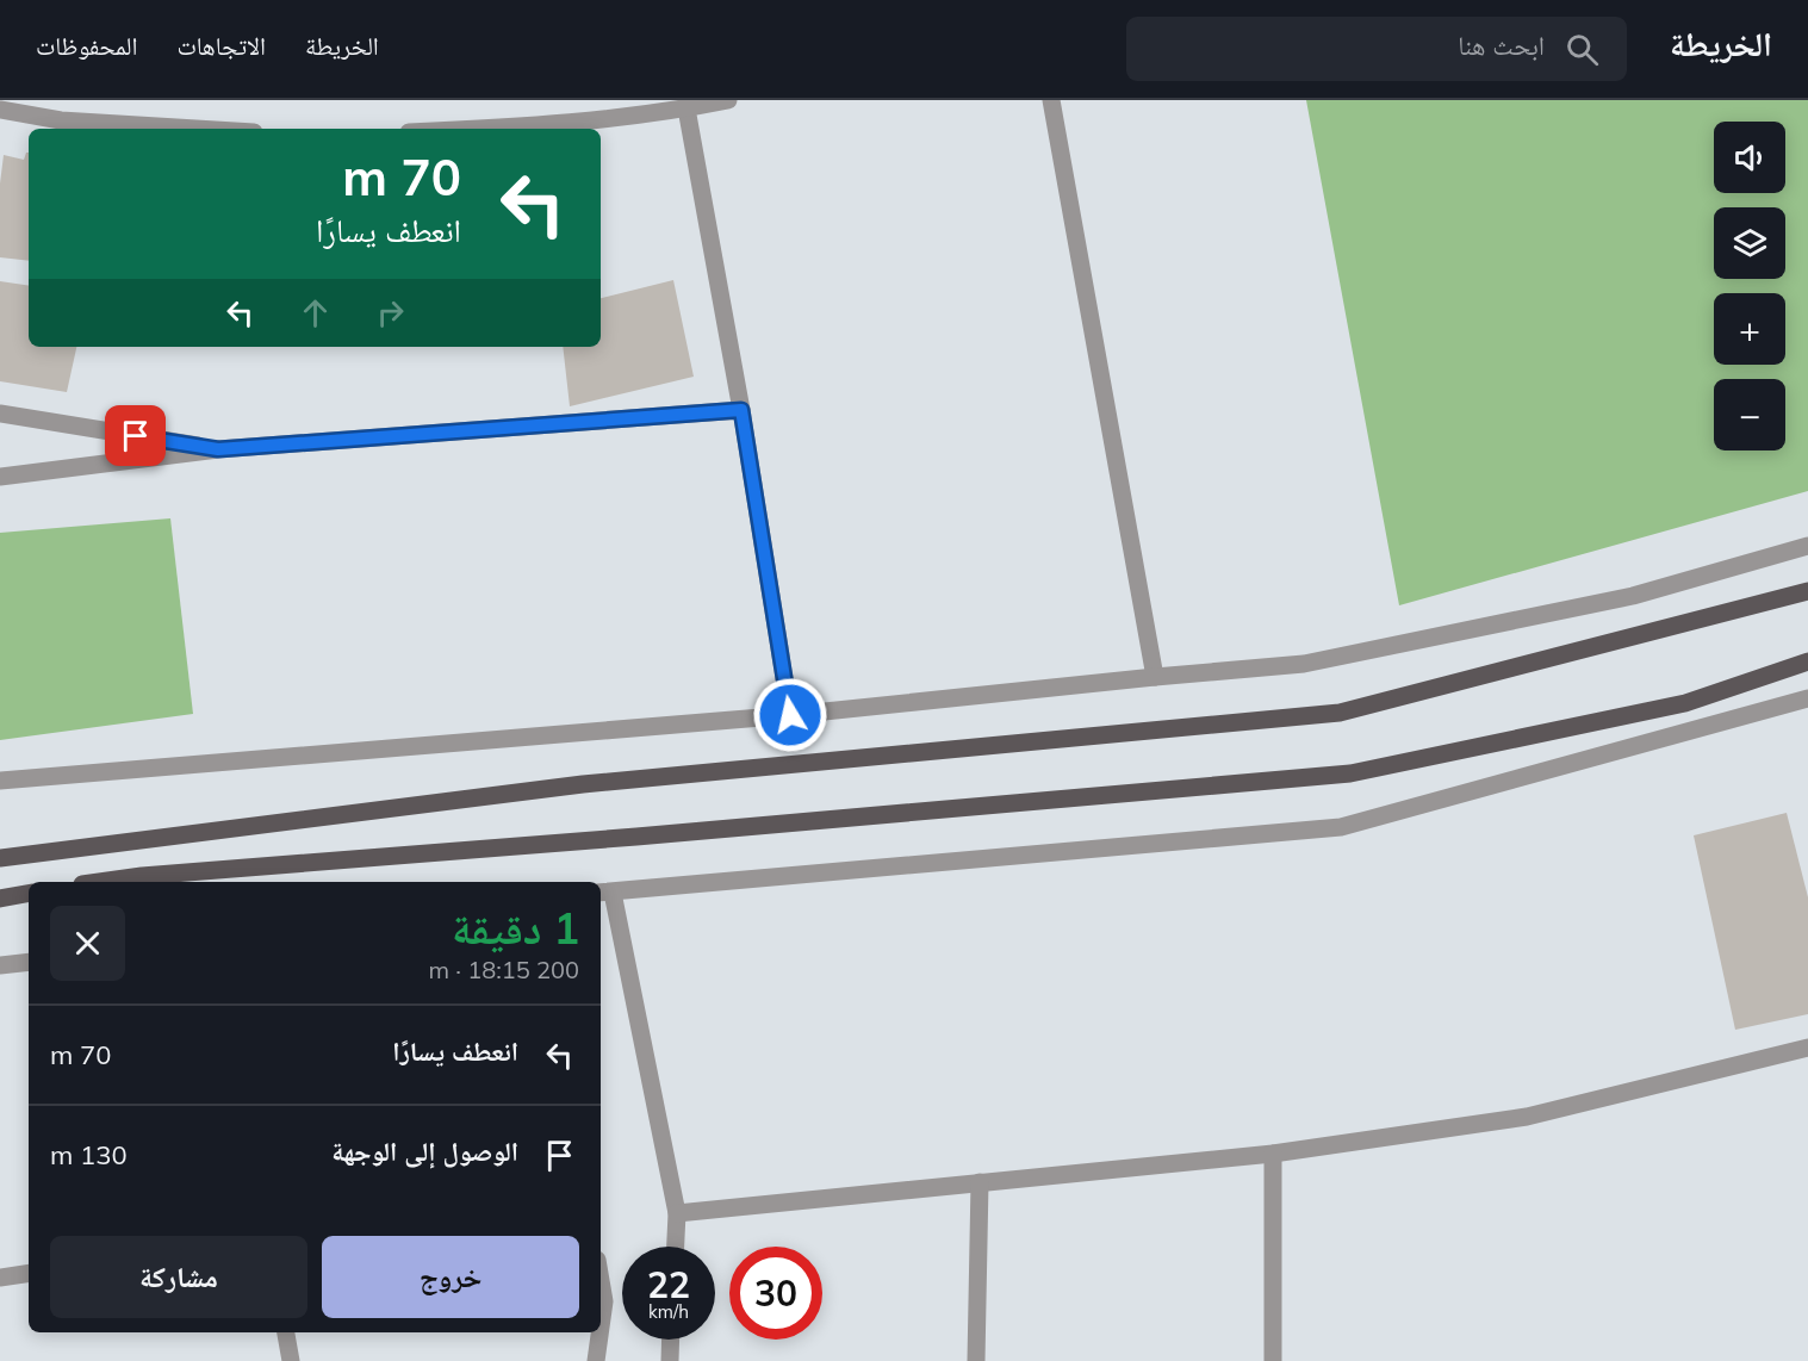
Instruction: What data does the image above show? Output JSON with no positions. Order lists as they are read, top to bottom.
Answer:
{
  "page": {
    "header": "الخريطة",
    "search": "ابحث هنا",
    "nav": ["الخريطة", "الاتجاهات", "المحفوظات"],
    "map_buttons": ["+", "−"],
    "turn": ["70 m", "انعطف يسارًا"],
    "heading": ["1 دقيقة", "200 m · 18:15"],
    "list": [
      {
        "name": "انعطف يسارًا",
        "value": "70 m"
      },
      {
        "name": "الوصول إلى الوجهة",
        "value": "130 m"
      }
    ],
    "buttons": ["خروج", "مشاركة"],
    "speed": "22 km/h",
    "limit": "30"
  }
}
